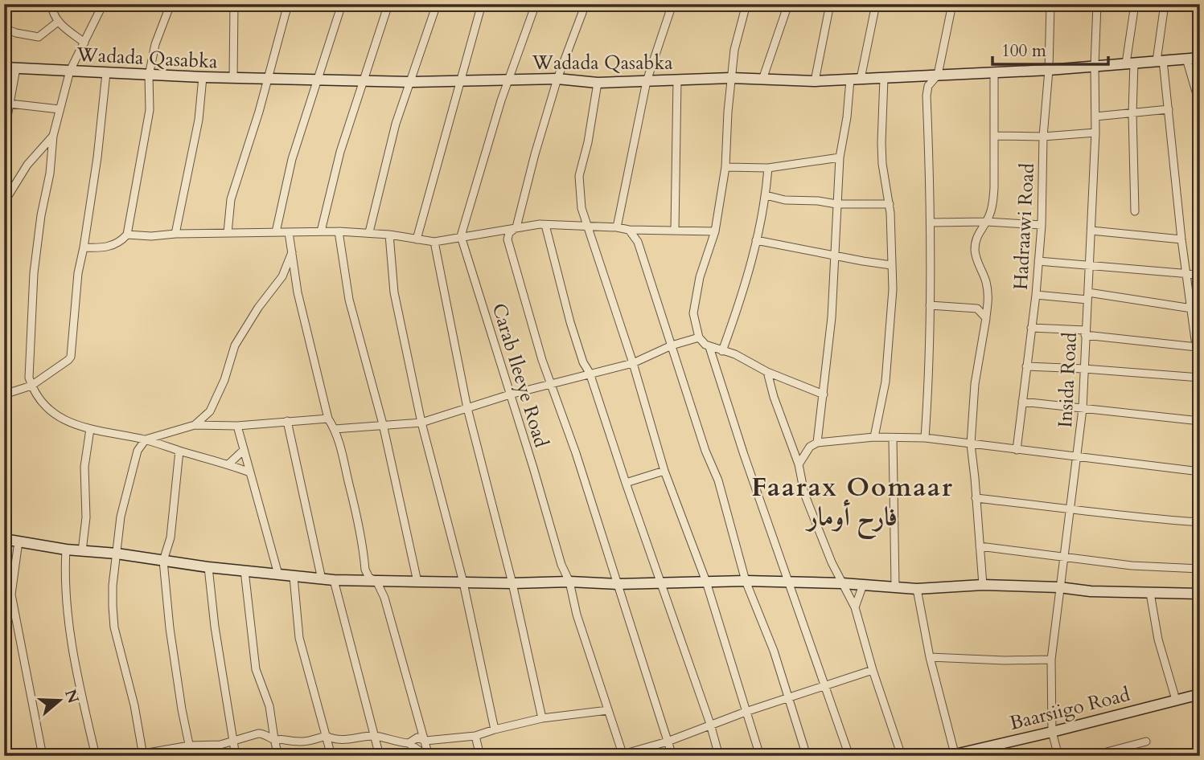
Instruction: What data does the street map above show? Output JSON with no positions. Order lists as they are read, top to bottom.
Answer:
{
  "streets": {
    "street": [
      "Wadada Qasabka",
      "Hadraawi Road",
      "Carab Ileeye Road",
      "Insida Road",
      "Baarsiigo Road"
    ]
  },
  "crossings": [
    ["Wadada Qasabka", "Hadraawi Road"],
    ["Wadada Qasabka", "Insida Road"],
    ["Insida Road", "Baarsiigo Road"]
  ],
  "districts": ["Faarax Oomaar فارح أومار"],
  "scale_bar": "100 m",
  "north": "right"
}
